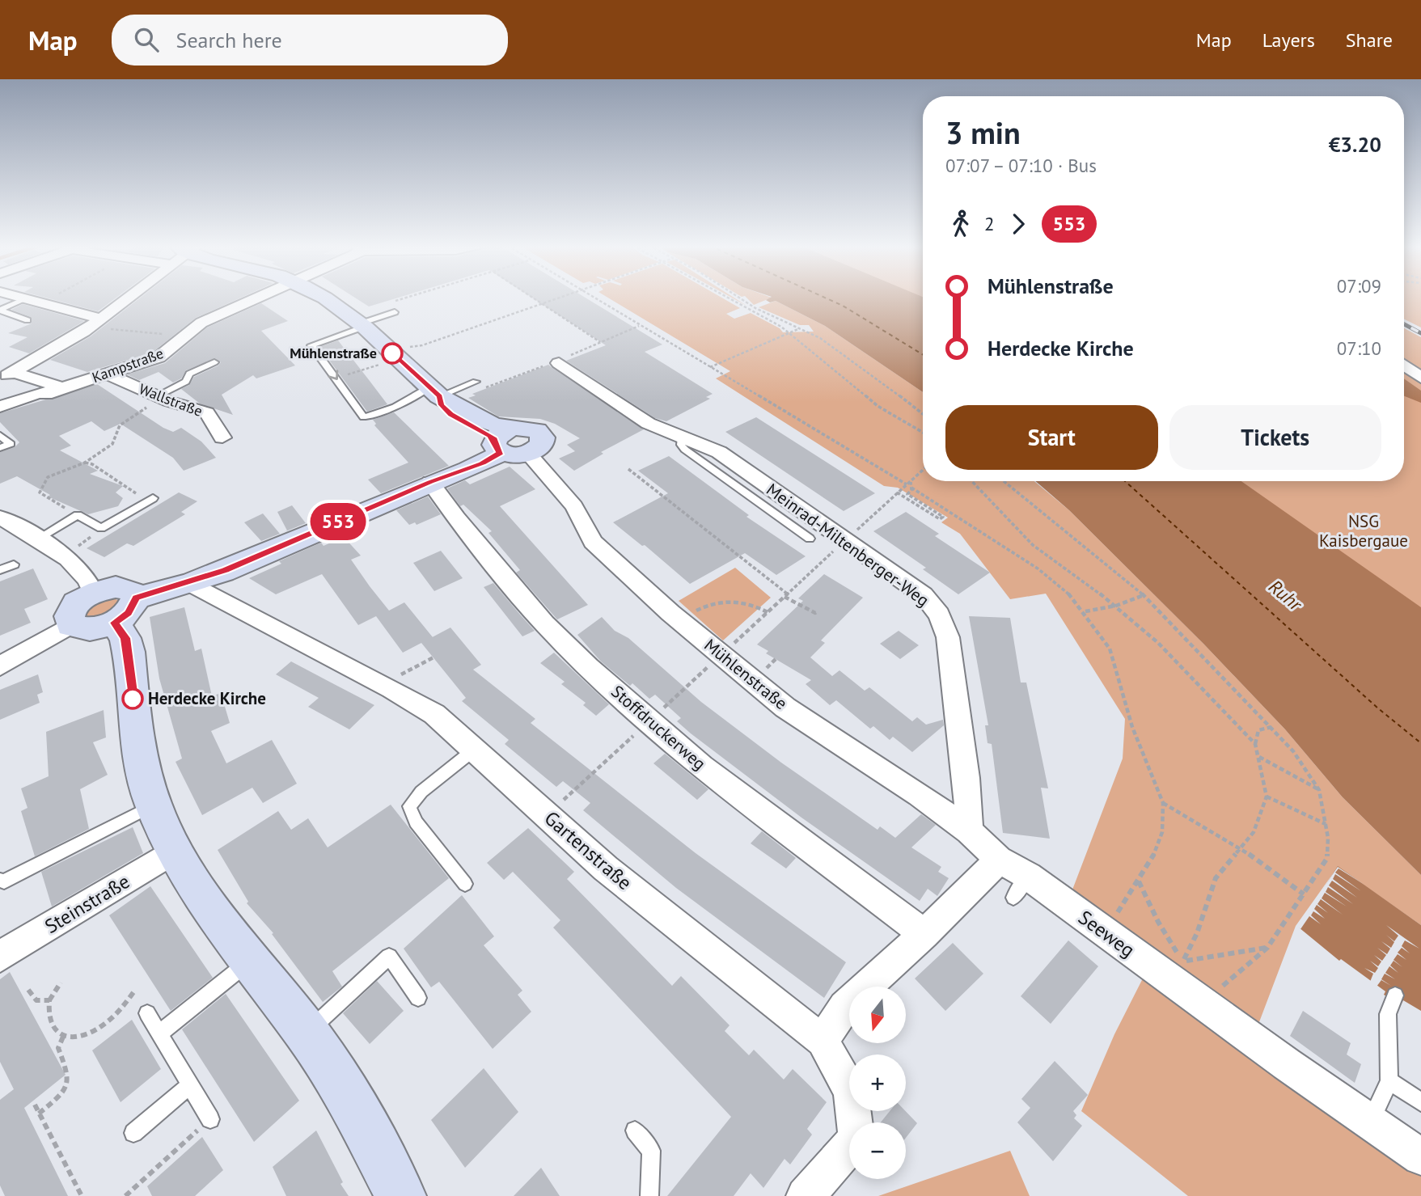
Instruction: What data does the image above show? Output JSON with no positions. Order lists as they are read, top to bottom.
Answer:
{
  "streets": {
    "main road": ["Mühlenstraße"],
    "street": [
      "Kampstraße",
      "Wallstraße",
      "Meinrad-Miltenberger-Weg",
      "Stoffdruckerweg",
      "Gartenstraße",
      "Steinstraße",
      "Seeweg"
    ]
  },
  "crossings": [
    ["Kampstraße", "Wallstraße"],
    ["Meinrad-Miltenberger-Weg", "Mühlenstraße"],
    ["Mühlenstraße", "Seeweg"]
  ],
  "water": ["Ruhr"],
  "parks": ["NSG Kaisbergaue"],
  "places": ["Mühlenstraße", "Herdecke Kirche"],
  "lines": ["bus line 553"],
  "north": "bottom",
  "page": {
    "header": "Map",
    "search": "Search here",
    "nav": ["Map", "Layers", "Share"],
    "on_map": "553",
    "heading": ["3 min", "07:07 – 07:10 · Bus", "€3.20"],
    "legs": ["2", "553"],
    "list": [
      {
        "name": "Mühlenstraße",
        "value": "07:09"
      },
      {
        "name": "Herdecke Kirche",
        "value": "07:10"
      }
    ],
    "buttons": ["Start", "Tickets"],
    "map_buttons": ["+", "−"]
  }
}
